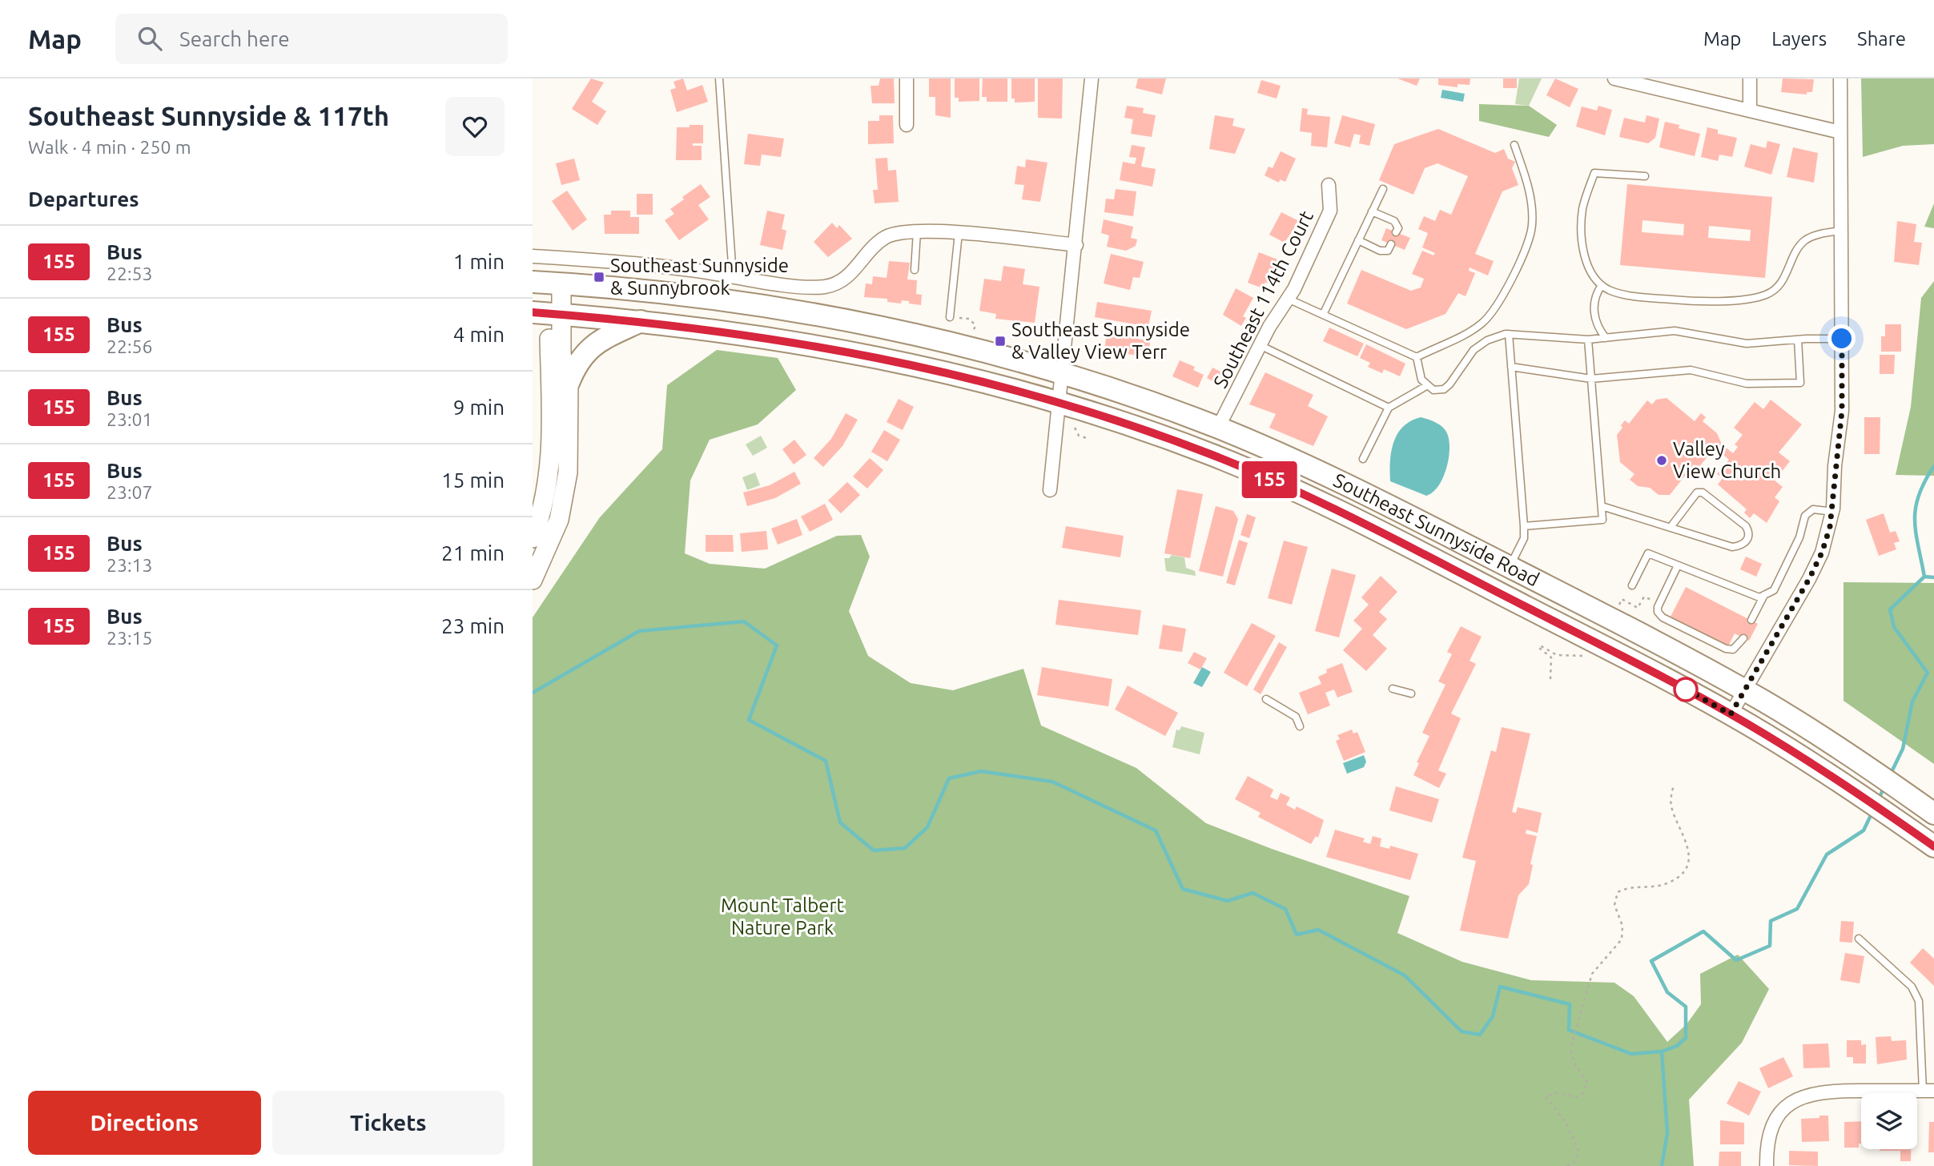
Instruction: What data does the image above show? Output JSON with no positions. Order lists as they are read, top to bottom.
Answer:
{
  "streets": {
    "main road": ["Southeast Sunnyside Road"],
    "street": ["Southeast 114th Court"]
  },
  "crossings": [
    ["Southeast 114th Court", "Southeast Sunnyside Road"]
  ],
  "parks": ["Mount Talbert Nature Park"],
  "places": {
    "transit": ["Southeast Sunnyside & Sunnybrook", "Southeast Sunnyside & Valley View Terr"],
    "other": ["Valley View Church"]
  },
  "lines": ["bus line 155"],
  "page": {
    "header": "Map",
    "search": "Search here",
    "nav": ["Map", "Layers", "Share"],
    "heading": [
      ["Southeast Sunnyside & 117th", "Walk · 4 min · 250 m"],
      "Departures"
    ],
    "on_map": "155",
    "list": [
      {
        "mark": "155",
        "name": "Bus",
        "note": "22:53",
        "value": "1 min"
      },
      {
        "mark": "155",
        "name": "Bus",
        "note": "22:56",
        "value": "4 min"
      },
      {
        "mark": "155",
        "name": "Bus",
        "note": "23:01",
        "value": "9 min"
      },
      {
        "mark": "155",
        "name": "Bus",
        "note": "23:07",
        "value": "15 min"
      },
      {
        "mark": "155",
        "name": "Bus",
        "note": "23:13",
        "value": "21 min"
      },
      {
        "mark": "155",
        "name": "Bus",
        "note": "23:15",
        "value": "23 min"
      }
    ],
    "buttons": ["Directions", "Tickets"]
  }
}
